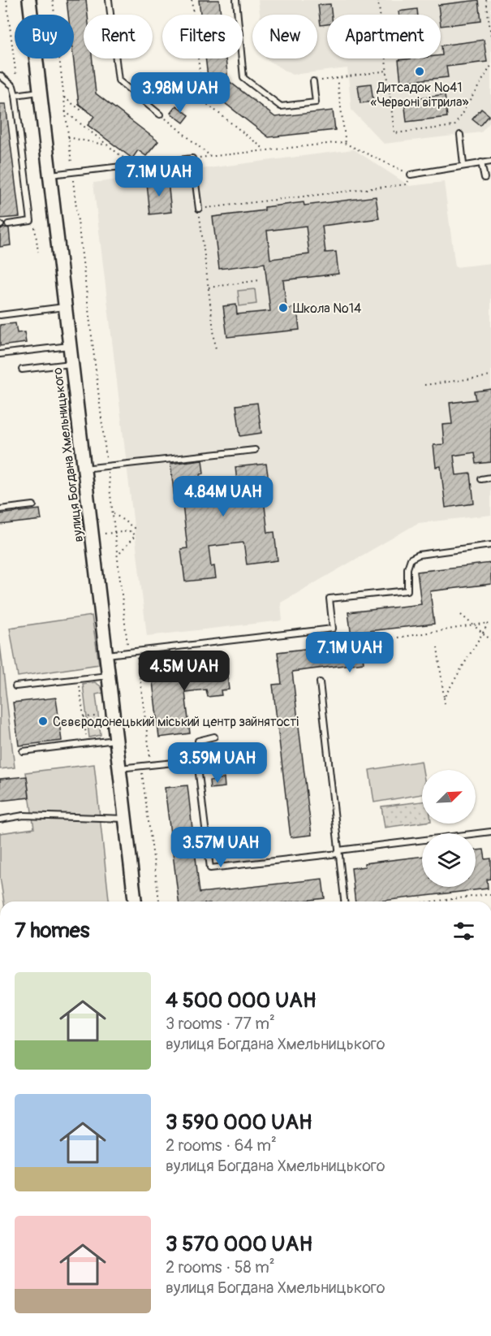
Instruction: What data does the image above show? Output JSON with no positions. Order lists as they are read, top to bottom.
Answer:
{
  "streets": {
    "street": ["вулиця Богдана Хмельницького"]
  },
  "places": ["Дитсадок №41 «Червоні вітрила»", "Школа №14", "Сєвєродонецький міський центр зайнятості"],
  "north": "top right",
  "page": {
    "chip": [
      "Buy",
      "Rent",
      "Filters",
      "New",
      "Apartment"
    ],
    "price": [
      "3.98M UAH",
      "7.1M UAH",
      "4.84M UAH",
      "7.1M UAH",
      "4.5M UAH",
      "3.59M UAH",
      "3.57M UAH"
    ],
    "heading": "7 homes",
    "list": [
      {
        "name": "4 500 000 UAH",
        "note": "3 rooms · 77 m² · вулиця Богдана Хмельницького"
      },
      {
        "name": "3 590 000 UAH",
        "note": "2 rooms · 64 m² · вулиця Богдана Хмельницького"
      },
      {
        "name": "3 570 000 UAH",
        "note": "2 rooms · 58 m² · вулиця Богдана Хмельницького"
      }
    ]
  }
}
